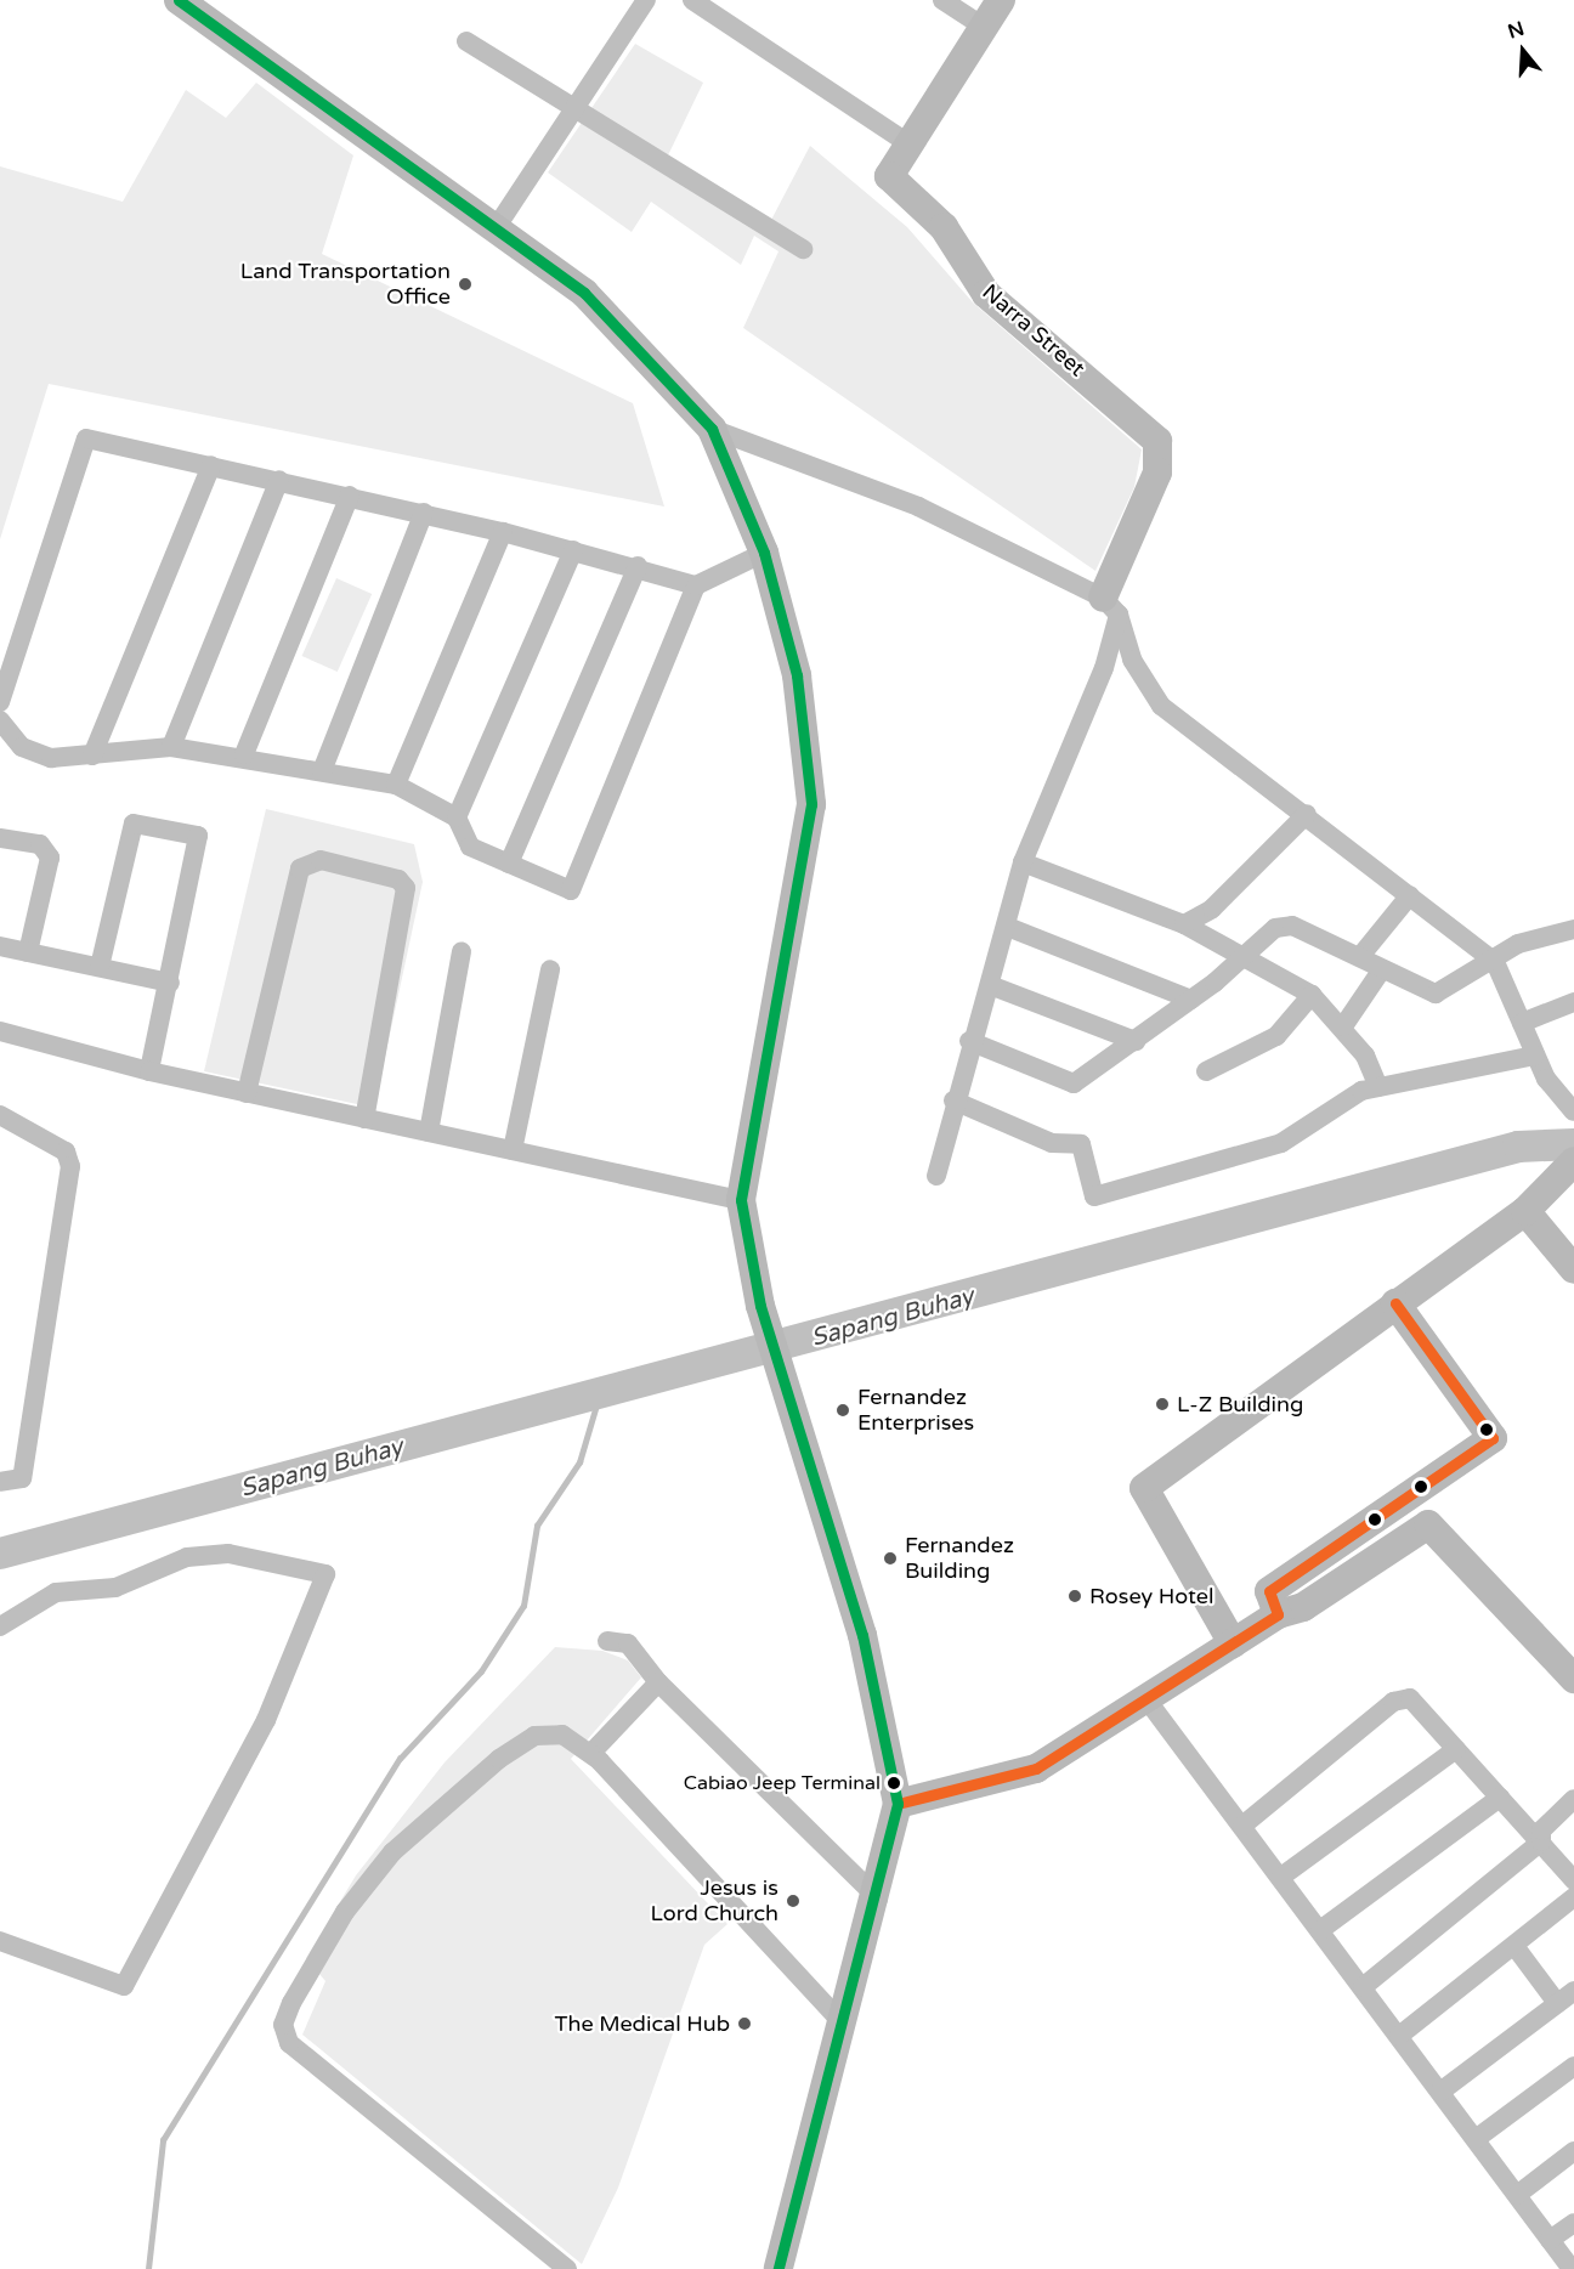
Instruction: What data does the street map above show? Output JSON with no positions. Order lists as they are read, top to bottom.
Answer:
{
  "streets": {
    "street": ["Narra Street"]
  },
  "water": ["Sapang Buhay"],
  "places": [
    "Land Transportation Office",
    "L-Z Building",
    "Fernandez Enterprises",
    "Fernandez Building",
    "Rosey Hotel",
    "Cabiao Jeep Terminal",
    "Jesus is Lord Church",
    "The Medical Hub"
  ],
  "north": "top"
}
